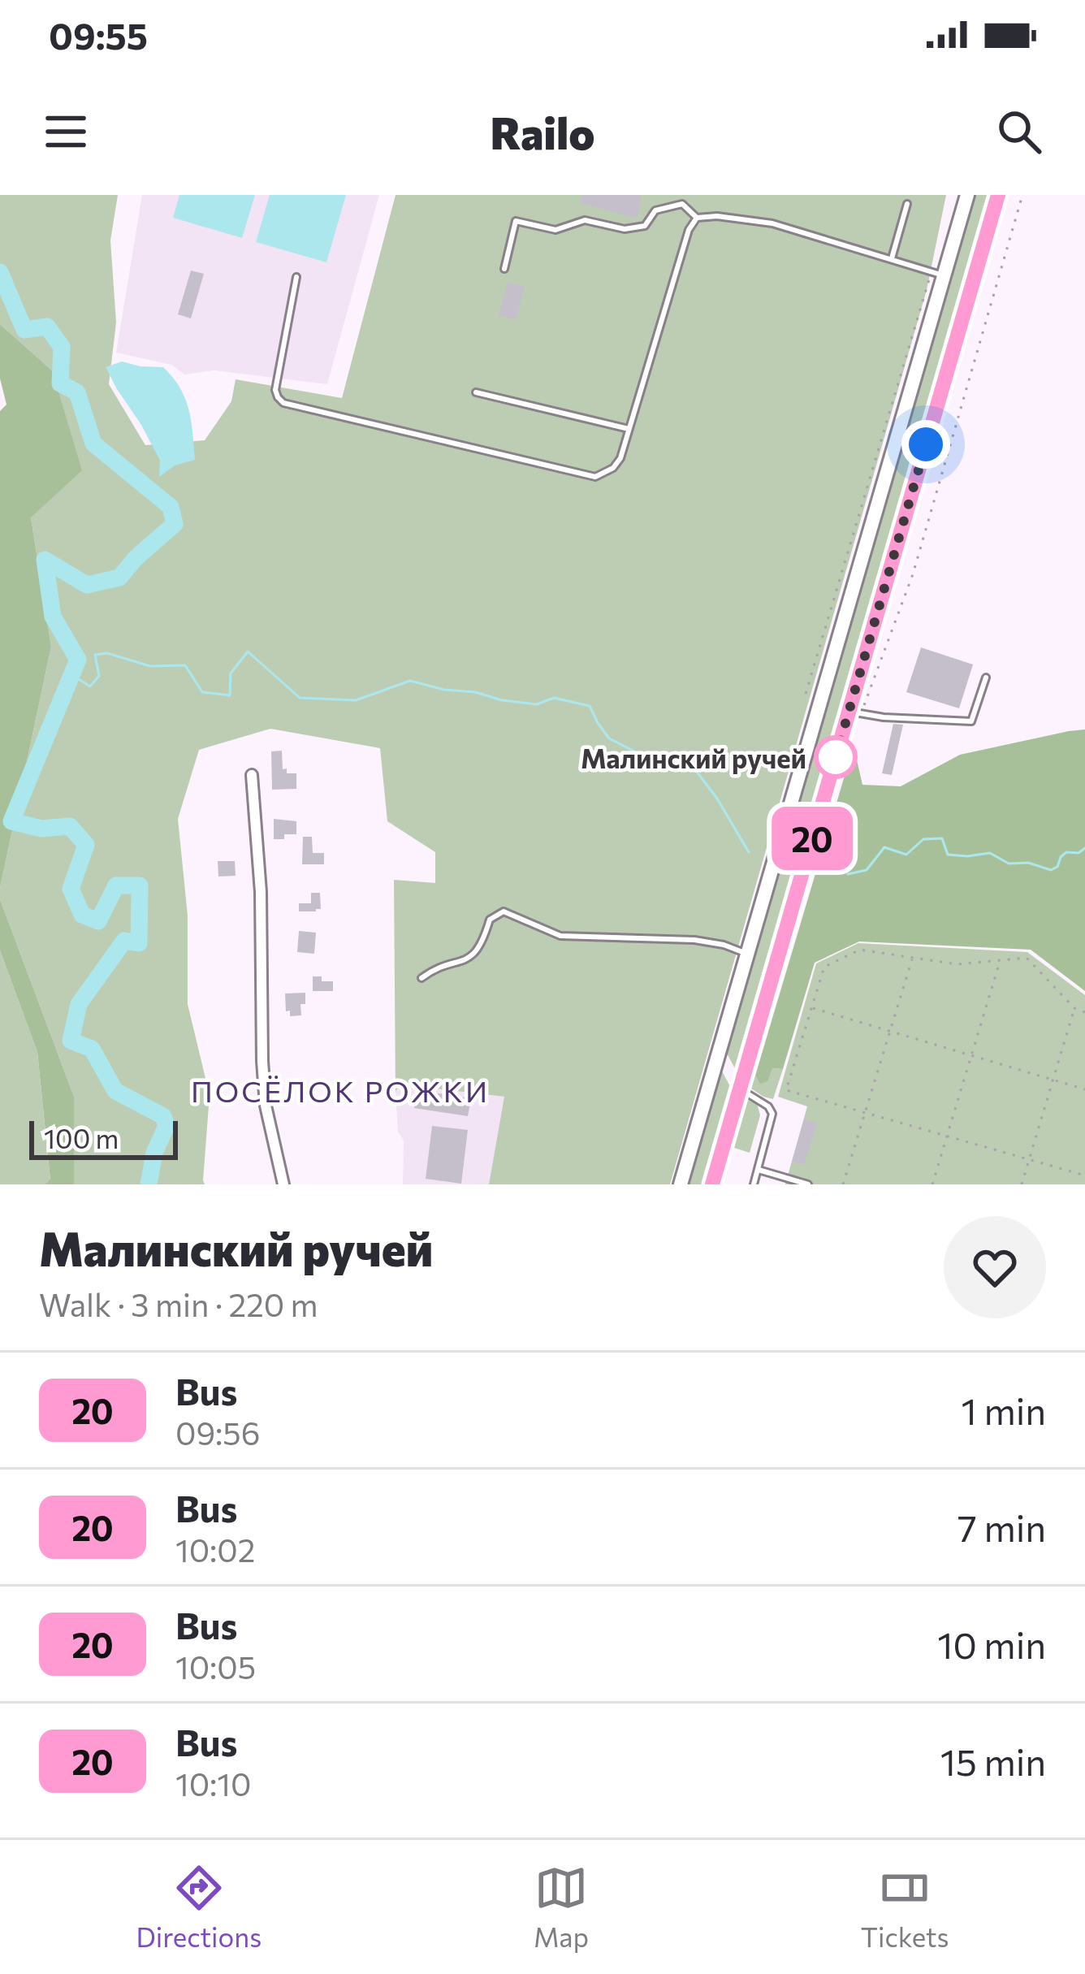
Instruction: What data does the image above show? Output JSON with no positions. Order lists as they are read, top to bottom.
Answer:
{
  "districts": ["ПОСЁЛОК РОЖКИ"],
  "places": ["Малинский ручей"],
  "lines": ["bus line 20"],
  "scale_bar": "100 m",
  "page": {
    "status": "09:55",
    "header": "Railo",
    "on_map": "20",
    "scale": "100 m",
    "heading": ["Малинский ручей", "Walk · 3 min · 220 m"],
    "list": [
      {
        "mark": "20",
        "name": "Bus",
        "note": "09:56",
        "value": "1 min"
      },
      {
        "mark": "20",
        "name": "Bus",
        "note": "10:02",
        "value": "7 min"
      },
      {
        "mark": "20",
        "name": "Bus",
        "note": "10:05",
        "value": "10 min"
      },
      {
        "mark": "20",
        "name": "Bus",
        "note": "10:10",
        "value": "15 min"
      }
    ],
    "tabs": ["Directions", "Map", "Tickets"]
  }
}
